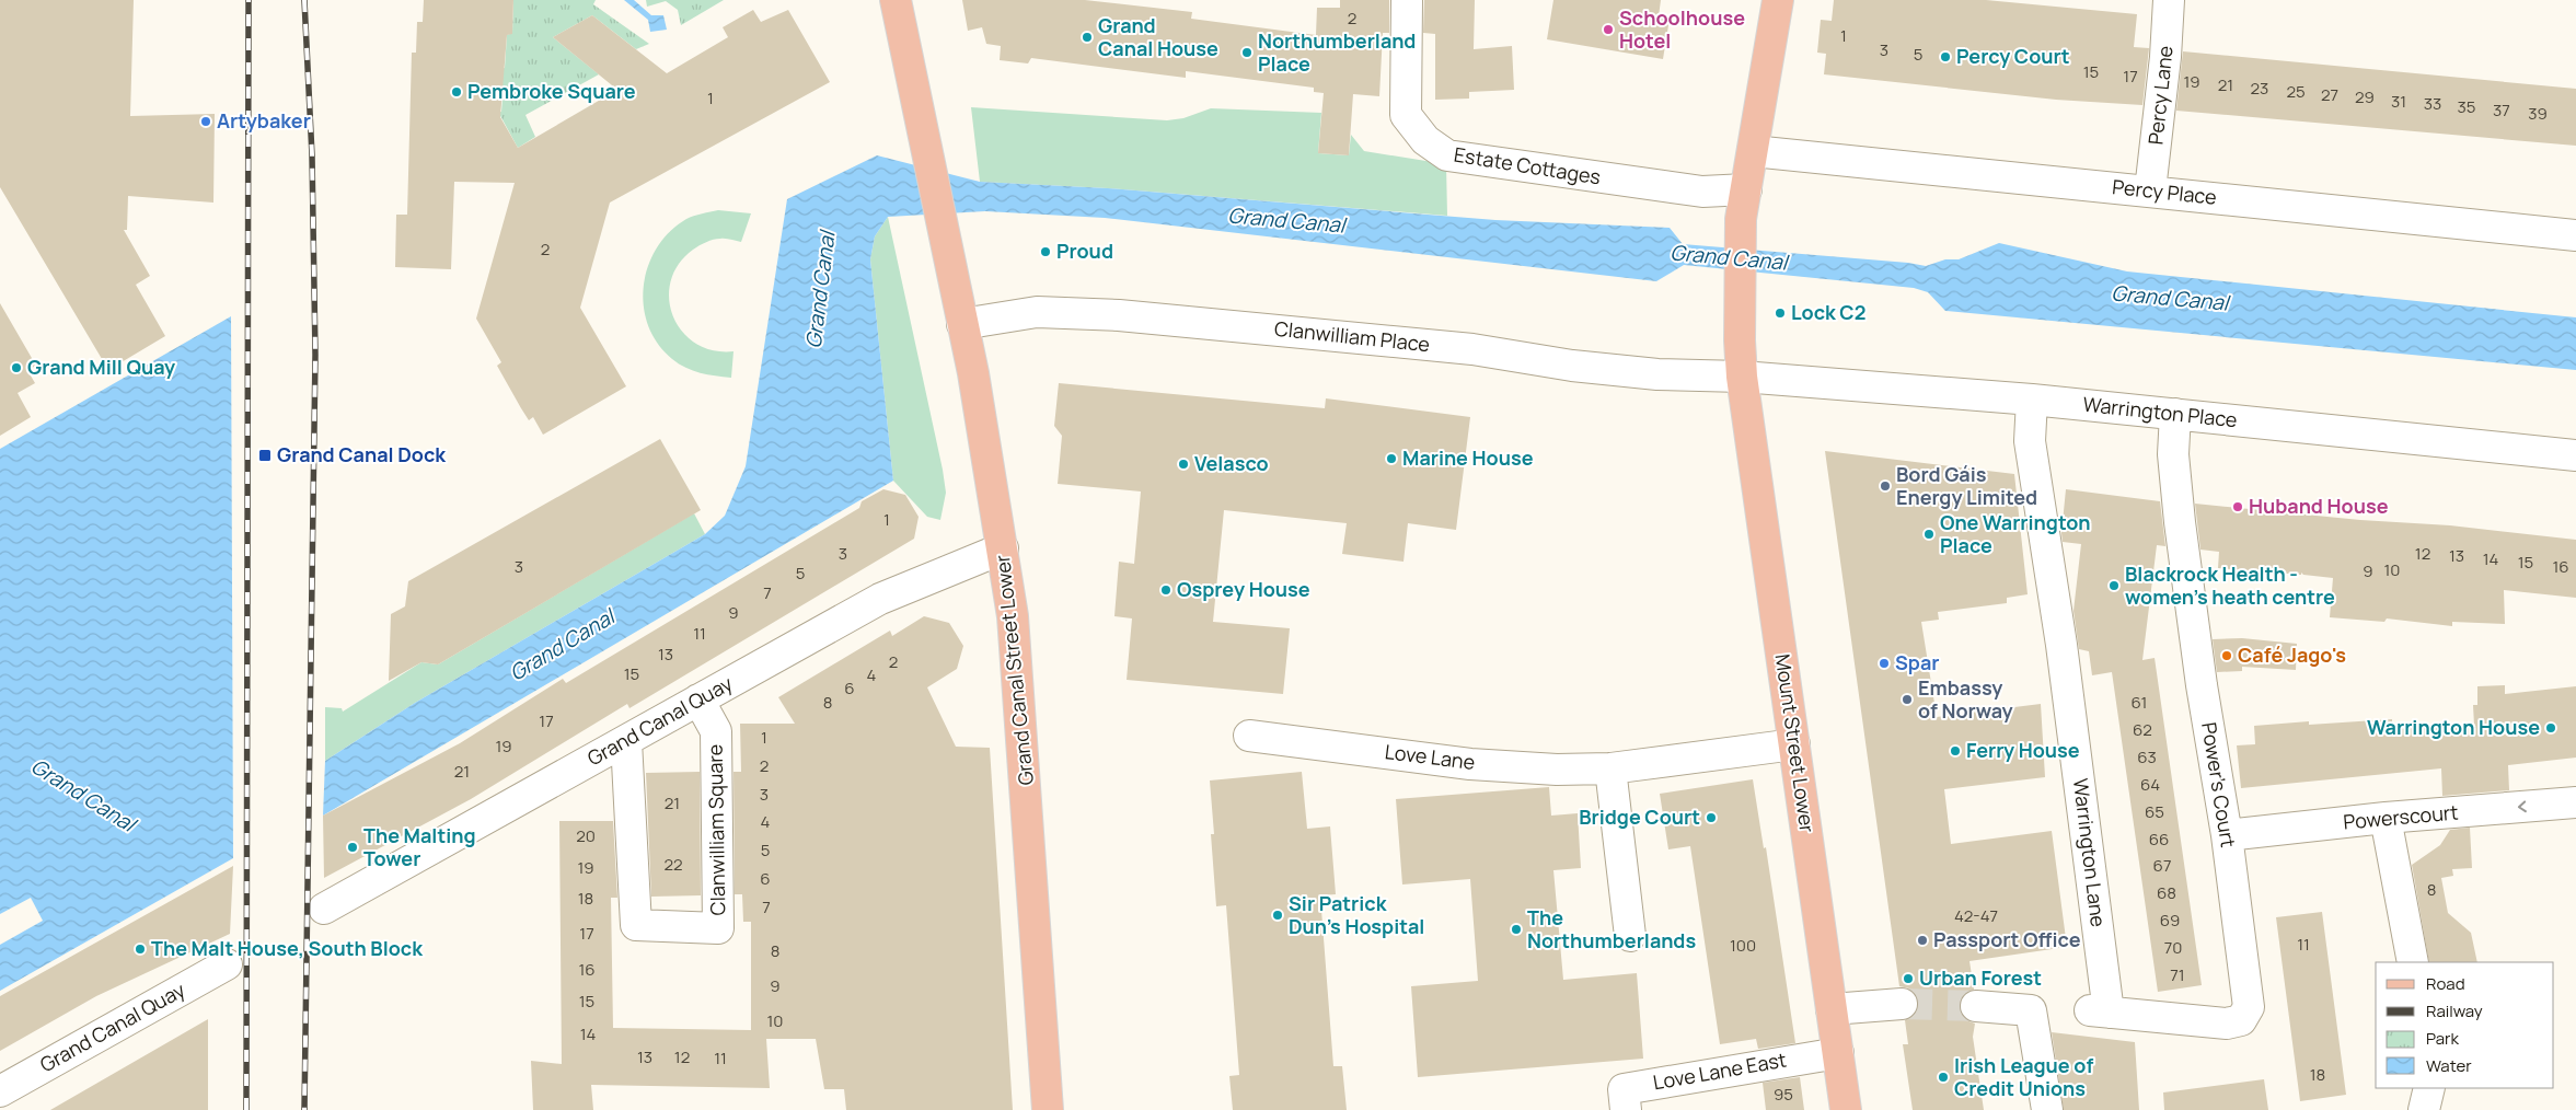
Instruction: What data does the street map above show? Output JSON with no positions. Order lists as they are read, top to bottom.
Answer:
{
  "streets": {
    "main road": ["Grand Canal Street Lower", "Mount Street Lower"],
    "street": [
      "Percy Lane",
      "Estate Cottages",
      "Percy Place",
      "Clanwilliam Place",
      "Warrington Place",
      "Grand Canal Quay",
      "Love Lane",
      "Power's Court",
      "Powerscourt",
      "Clanwilliam Square",
      "Warrington Lane",
      "Love Lane East"
    ]
  },
  "crossings": [
    ["Percy Lane", "Percy Place"],
    ["Estate Cottages", "Mount Street Lower"],
    ["Percy Place", "Mount Street Lower"],
    ["Clanwilliam Place", "Warrington Place"],
    ["Clanwilliam Place", "Grand Canal Street Lower"],
    ["Clanwilliam Place", "Mount Street Lower"],
    ["Warrington Place", "Mount Street Lower"],
    ["Warrington Place", "Power's Court"],
    ["Warrington Place", "Warrington Lane"],
    ["Grand Canal Street Lower", "Grand Canal Quay"],
    ["Grand Canal Quay", "Clanwilliam Square"],
    ["Mount Street Lower", "Love Lane"],
    ["Mount Street Lower", "Love Lane East"],
    ["Power's Court", "Powerscourt"],
    ["Power's Court", "Warrington Lane"]
  ],
  "one_way": ["Powerscourt"],
  "water": ["Grand Canal"],
  "places": {
    "other": [
      "Schoolhouse Hotel",
      "Grand Canal House",
      "Northumberland Place",
      "Percy Court",
      "Pembroke Square",
      "Artybaker",
      "Proud",
      "Lock C2",
      "Grand Mill Quay",
      "Marine House",
      "Velasco",
      "Bord Gáis Energy Limited",
      "Huband House",
      "One Warrington Place",
      "Blackrock Health - women's heath centre",
      "Osprey House",
      "Café Jago's",
      "Spar",
      "Embassy of Norway",
      "Warrington House",
      "Ferry House",
      "Bridge Court",
      "The Malting Tower",
      "Sir Patrick Dun's Hospital",
      "The Northumberlands",
      "Passport Office",
      "The Malt House, South Block",
      "Urban Forest",
      "Irish League of Credit Unions"
    ],
    "transit": ["Grand Canal Dock"]
  },
  "house_numbers": [
    "2",
    "1",
    "3",
    "5",
    "15",
    "17",
    "19",
    "21",
    "23",
    "25",
    "27",
    "29",
    "1",
    "31",
    "33",
    "35",
    "37",
    "39",
    "2",
    "1",
    "3",
    "12",
    "13",
    "14",
    "15",
    "3",
    "16",
    "10",
    "9",
    "5",
    "7",
    "9",
    "11",
    "13",
    "2",
    "15",
    "4",
    "6",
    "8",
    "61",
    "17",
    "62",
    "1",
    "19",
    "63",
    "2",
    "21",
    "64",
    "3",
    "21",
    "65",
    "4",
    "20",
    "66",
    "5",
    "22",
    "67",
    "19",
    "6",
    "8",
    "68",
    "18",
    "7",
    "42-47",
    "69",
    "17",
    "11",
    "100",
    "70",
    "8",
    "16",
    "71",
    "9",
    "15",
    "10",
    "14",
    "13",
    "12",
    "11",
    "18",
    "95"
  ],
  "legend": [
    "Road",
    "Railway",
    "Park",
    "Water"
  ]
}
